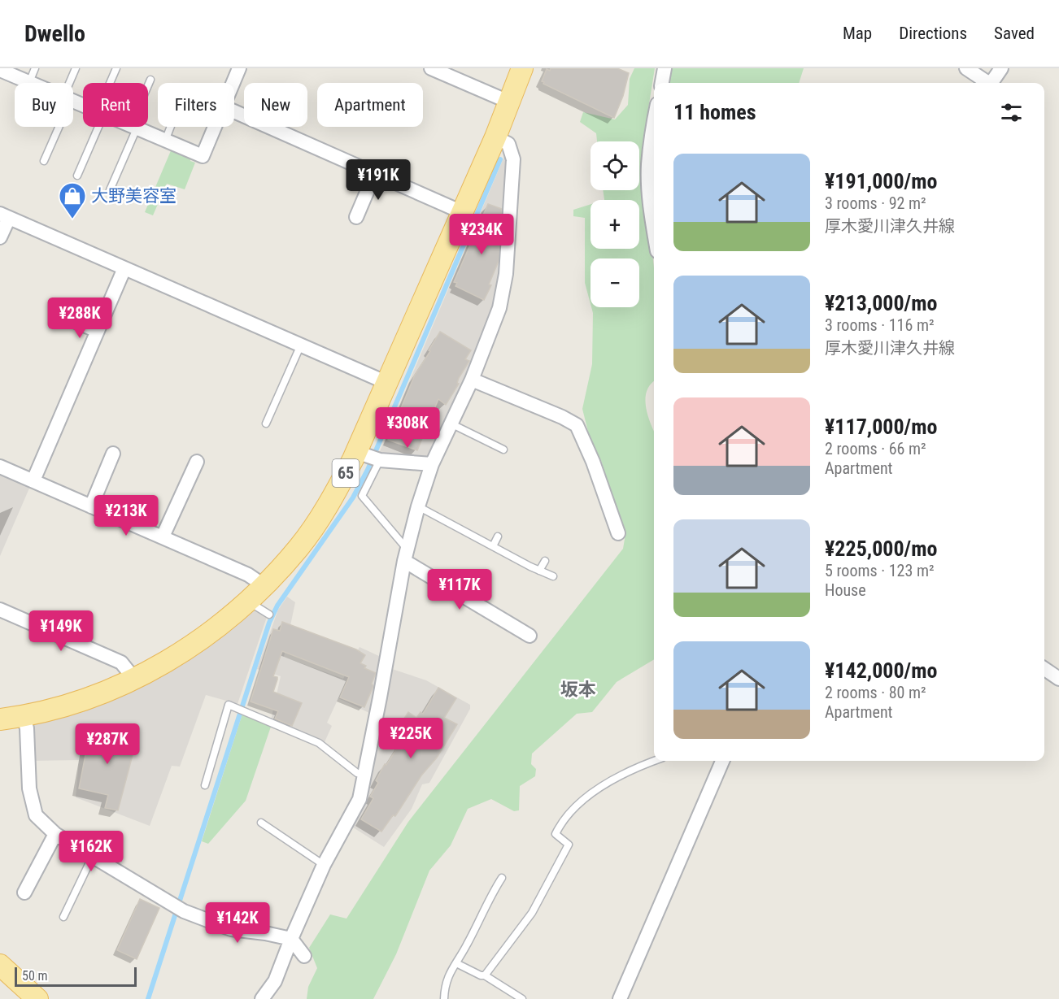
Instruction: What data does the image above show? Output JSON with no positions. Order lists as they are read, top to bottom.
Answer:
{
  "streets": {
    "main road": ["65"]
  },
  "districts": ["坂本"],
  "places": {
    "shop": ["大野美容室"]
  },
  "scale_bar": "50 m",
  "page": {
    "header": "Dwello",
    "nav": ["Map", "Directions", "Saved"],
    "chip": [
      "Buy",
      "Rent",
      "Filters",
      "New",
      "Apartment"
    ],
    "heading": "11 homes",
    "map_buttons": ["+", "−"],
    "list": [
      {
        "name": "¥191,000/mo",
        "note": "3 rooms · 92 m² · 厚木愛川津久井線"
      },
      {
        "name": "¥213,000/mo",
        "note": "3 rooms · 116 m² · 厚木愛川津久井線"
      },
      {
        "name": "¥117,000/mo",
        "note": "2 rooms · 66 m² · Apartment"
      },
      {
        "name": "¥225,000/mo",
        "note": "5 rooms · 123 m² · House"
      },
      {
        "name": "¥142,000/mo",
        "note": "2 rooms · 80 m² · Apartment"
      }
    ],
    "price": [
      "¥191K",
      "¥234K",
      "¥288K",
      "¥308K",
      "¥213K",
      "¥117K",
      "¥149K",
      "¥225K",
      "¥287K",
      "¥162K",
      "¥142K"
    ],
    "scale": "50 m"
  }
}
